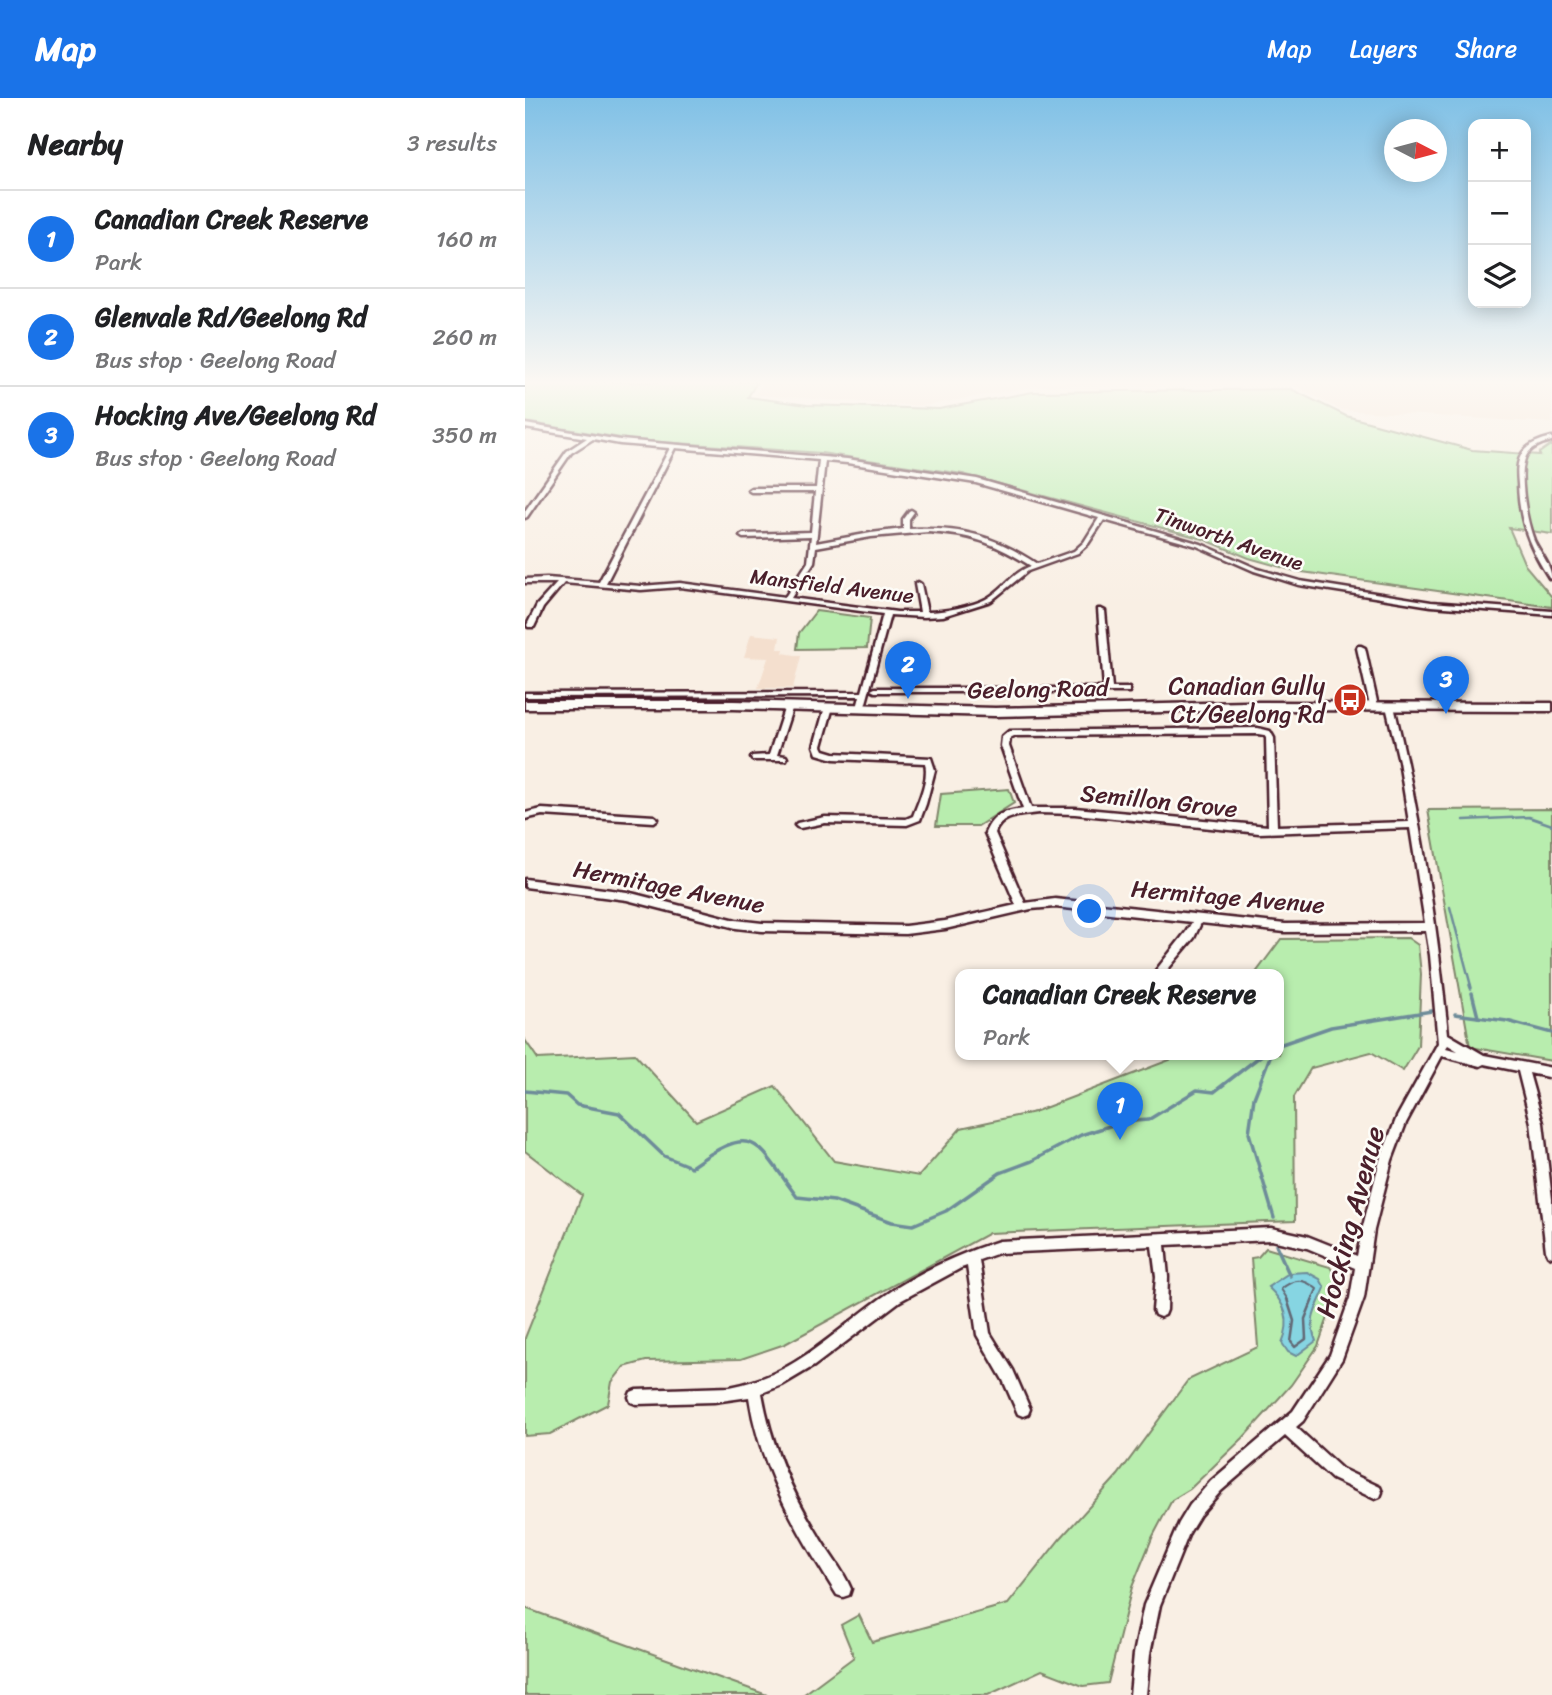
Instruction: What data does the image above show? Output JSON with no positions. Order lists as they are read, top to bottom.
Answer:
{
  "streets": {
    "main road": ["Geelong Road"],
    "street": [
      "Tinworth Avenue",
      "Mansfield Avenue",
      "Semillon Grove",
      "Hermitage Avenue",
      "Hocking Avenue"
    ]
  },
  "crossings": [
    ["Tinworth Avenue", "Mansfield Avenue"],
    ["Semillon Grove", "Hermitage Avenue"]
  ],
  "places": {
    "bus stop": ["Canadian Gully Ct/Geelong Rd"]
  },
  "north": "right",
  "page": {
    "header": "Map",
    "nav": ["Map", "Layers", "Share"],
    "heading": ["Nearby", "3 results"],
    "map_buttons": ["+", "−"],
    "list": [
      {
        "mark": "1",
        "name": "Canadian Creek Reserve",
        "note": "Park",
        "value": "160 m"
      },
      {
        "mark": "2",
        "name": "Glenvale Rd/Geelong Rd",
        "note": "Bus stop · Geelong Road",
        "value": "260 m"
      },
      {
        "mark": "3",
        "name": "Hocking Ave/Geelong Rd",
        "note": "Bus stop · Geelong Road",
        "value": "350 m"
      }
    ],
    "pins": ["2", "3", "1"],
    "popup": ["Canadian Creek Reserve", "Park"]
  }
}
